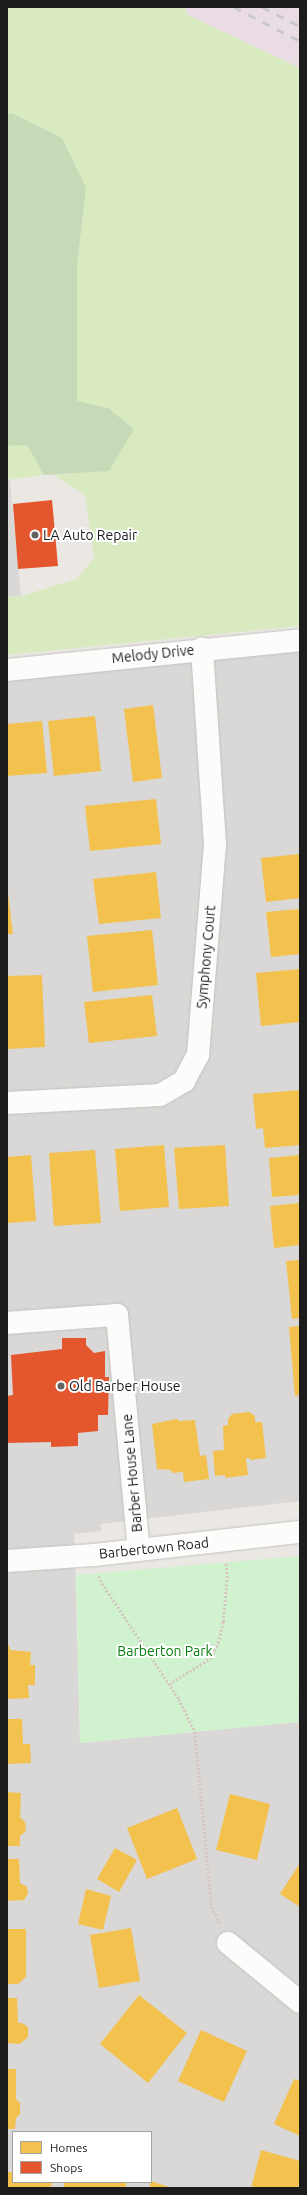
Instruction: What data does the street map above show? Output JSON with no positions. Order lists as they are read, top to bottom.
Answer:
{
  "streets": {
    "street": [
      "Melody Drive",
      "Symphony Court",
      "Barber House Lane",
      "Barbertown Road"
    ]
  },
  "crossings": [
    ["Melody Drive", "Symphony Court"],
    ["Barber House Lane", "Barbertown Road"]
  ],
  "parks": ["Barberton Park"],
  "places": ["LA Auto Repair", "Old Barber House"],
  "legend": ["Homes", "Shops"]
}
